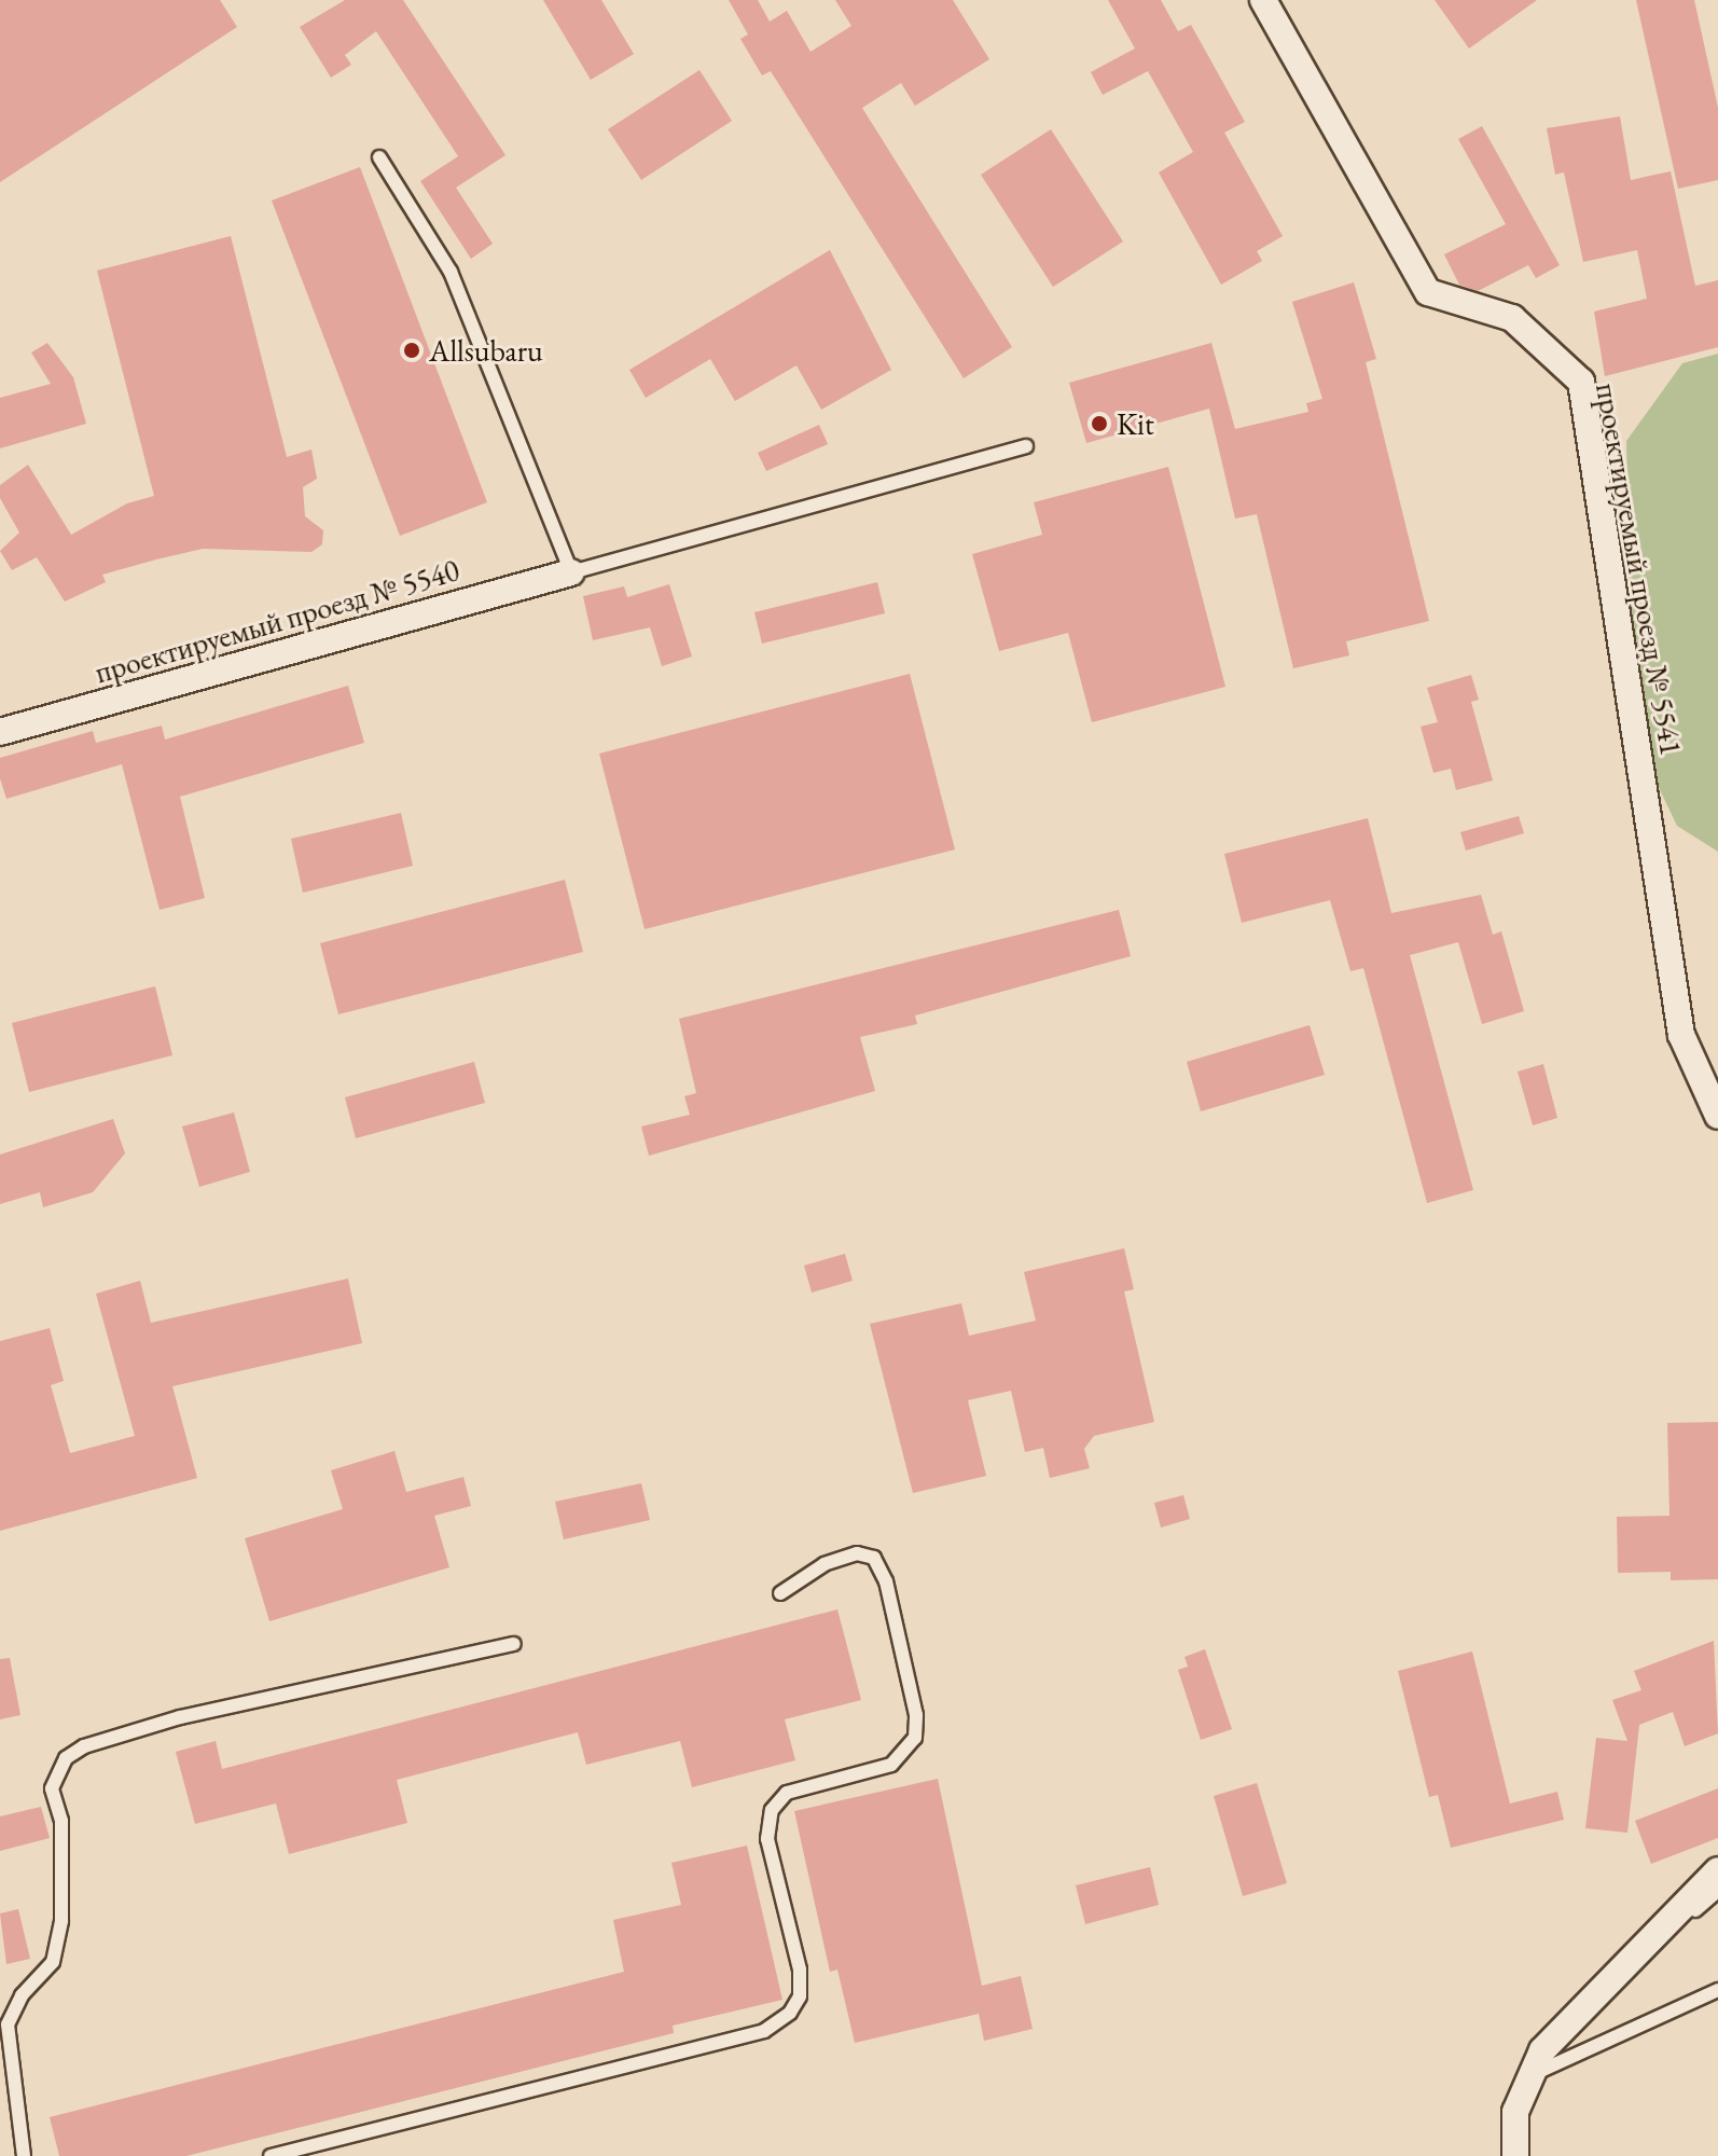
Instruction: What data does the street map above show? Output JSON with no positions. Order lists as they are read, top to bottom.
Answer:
{
  "streets": {
    "street": ["проектируемый проезд № 5541", "проектируемый проезд № 5540"]
  },
  "places": ["Allsubaru", "Kit"]
}
